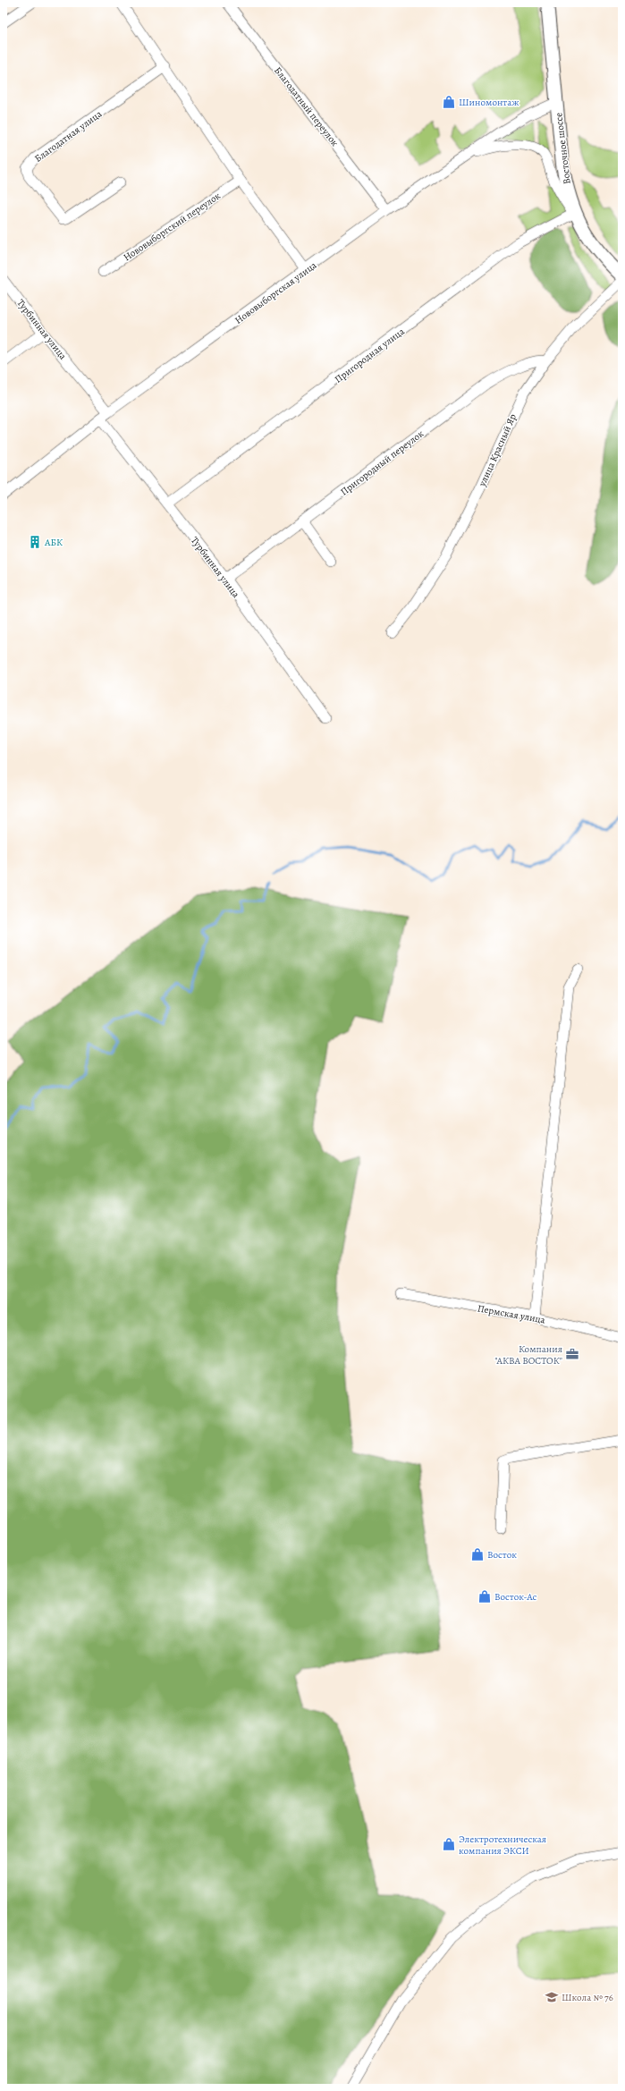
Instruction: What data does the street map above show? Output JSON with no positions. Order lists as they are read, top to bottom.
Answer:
{
  "streets": {
    "main road": ["Восточное шоссе"],
    "street": [
      "Благодатный переулок",
      "Благодатная улица",
      "Нововыборгский переулок",
      "Нововыборгская улица",
      "Турбинная улица",
      "Пригородная улица",
      "улица Красный Яр",
      "Пригородный переулок",
      "Пермская улица"
    ]
  },
  "crossings": [
    ["Благодатный переулок", "Нововыборгская улица"],
    ["Восточное шоссе", "Нововыборгская улица"],
    ["Восточное шоссе", "Пригородная улица"],
    ["Нововыборгская улица", "Турбинная улица"],
    ["Турбинная улица", "Пригородная улица"],
    ["Турбинная улица", "Пригородный переулок"],
    ["улица Красный Яр", "Пригородный переулок"]
  ],
  "places": {
    "shop": [
      "Шиномонтаж",
      "Восток",
      "Восток-Ас",
      "Электротехническая компания ЭКСИ"
    ],
    "building": ["АБК"],
    "office": ["Компания \"АКВА ВОСТОК\""],
    "school or university": ["Школа № 76"]
  }
}
